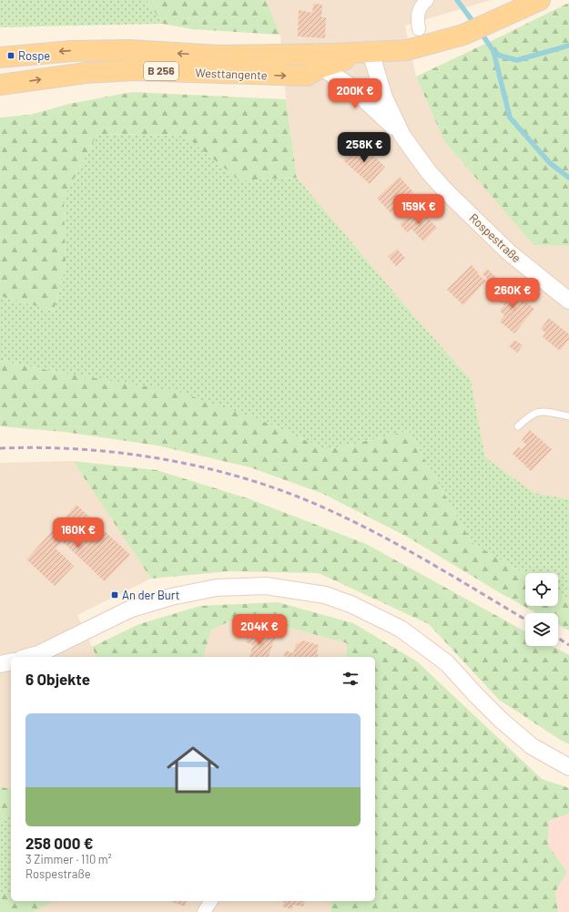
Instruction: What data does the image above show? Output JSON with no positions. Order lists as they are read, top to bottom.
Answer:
{
  "streets": {
    "main road": ["B 256", "Westtangente"],
    "street": ["Rospestraße"]
  },
  "crossings": [
    ["Westtangente", "Rospestraße"]
  ],
  "places": {
    "transit": ["Rospe", "An der Burt"]
  },
  "page": {
    "price": [
      "200K €",
      "258K €",
      "159K €",
      "260K €",
      "160K €",
      "204K €"
    ],
    "heading": "6 Objekte",
    "list": [
      {
        "name": "258 000 €",
        "note": "3 Zimmer · 110 m² · Rospestraße"
      }
    ]
  }
}
